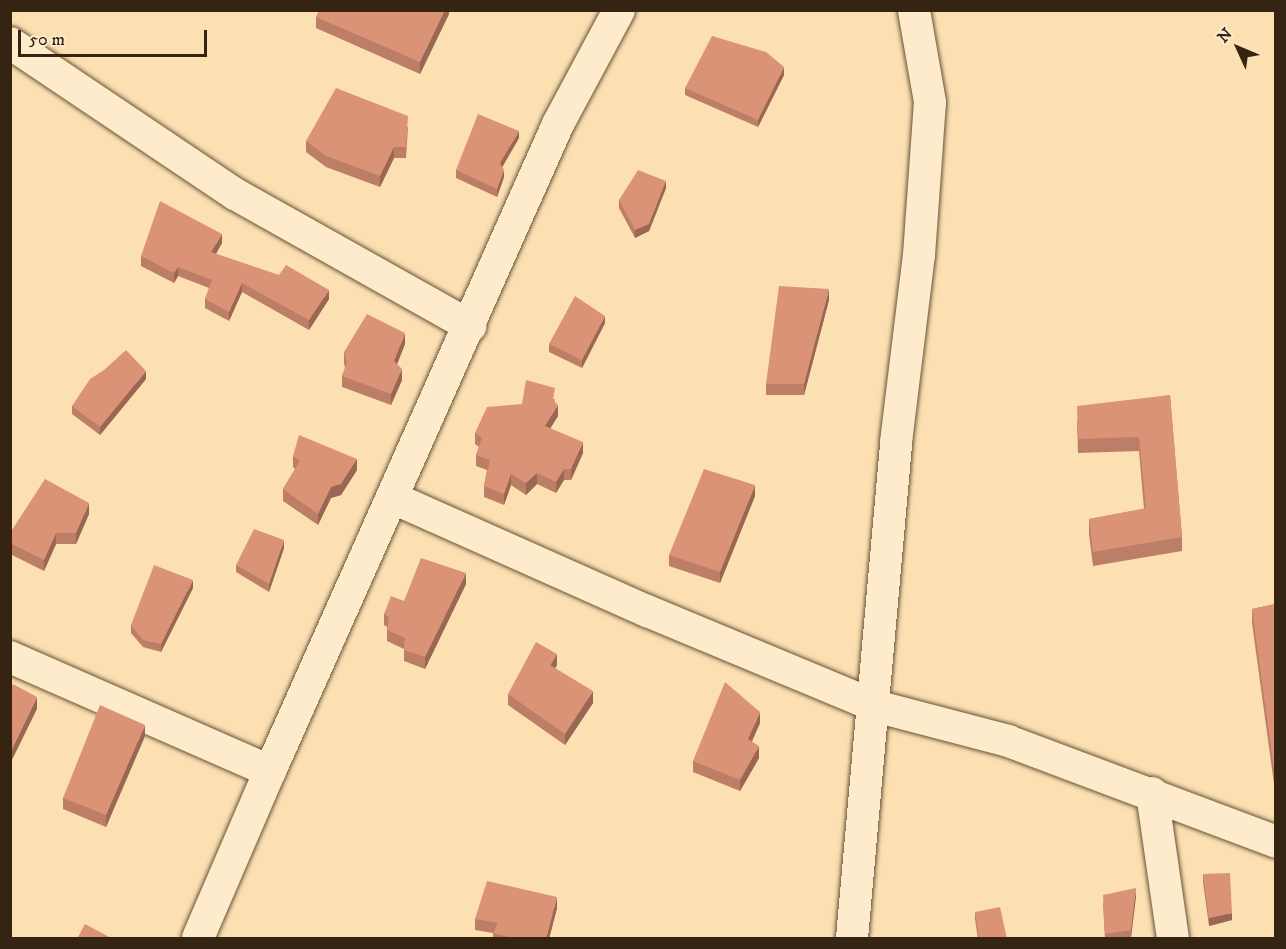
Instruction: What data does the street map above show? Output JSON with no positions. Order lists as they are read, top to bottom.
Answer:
{
  "scale_bar": "50 m",
  "north": "top left"
}
